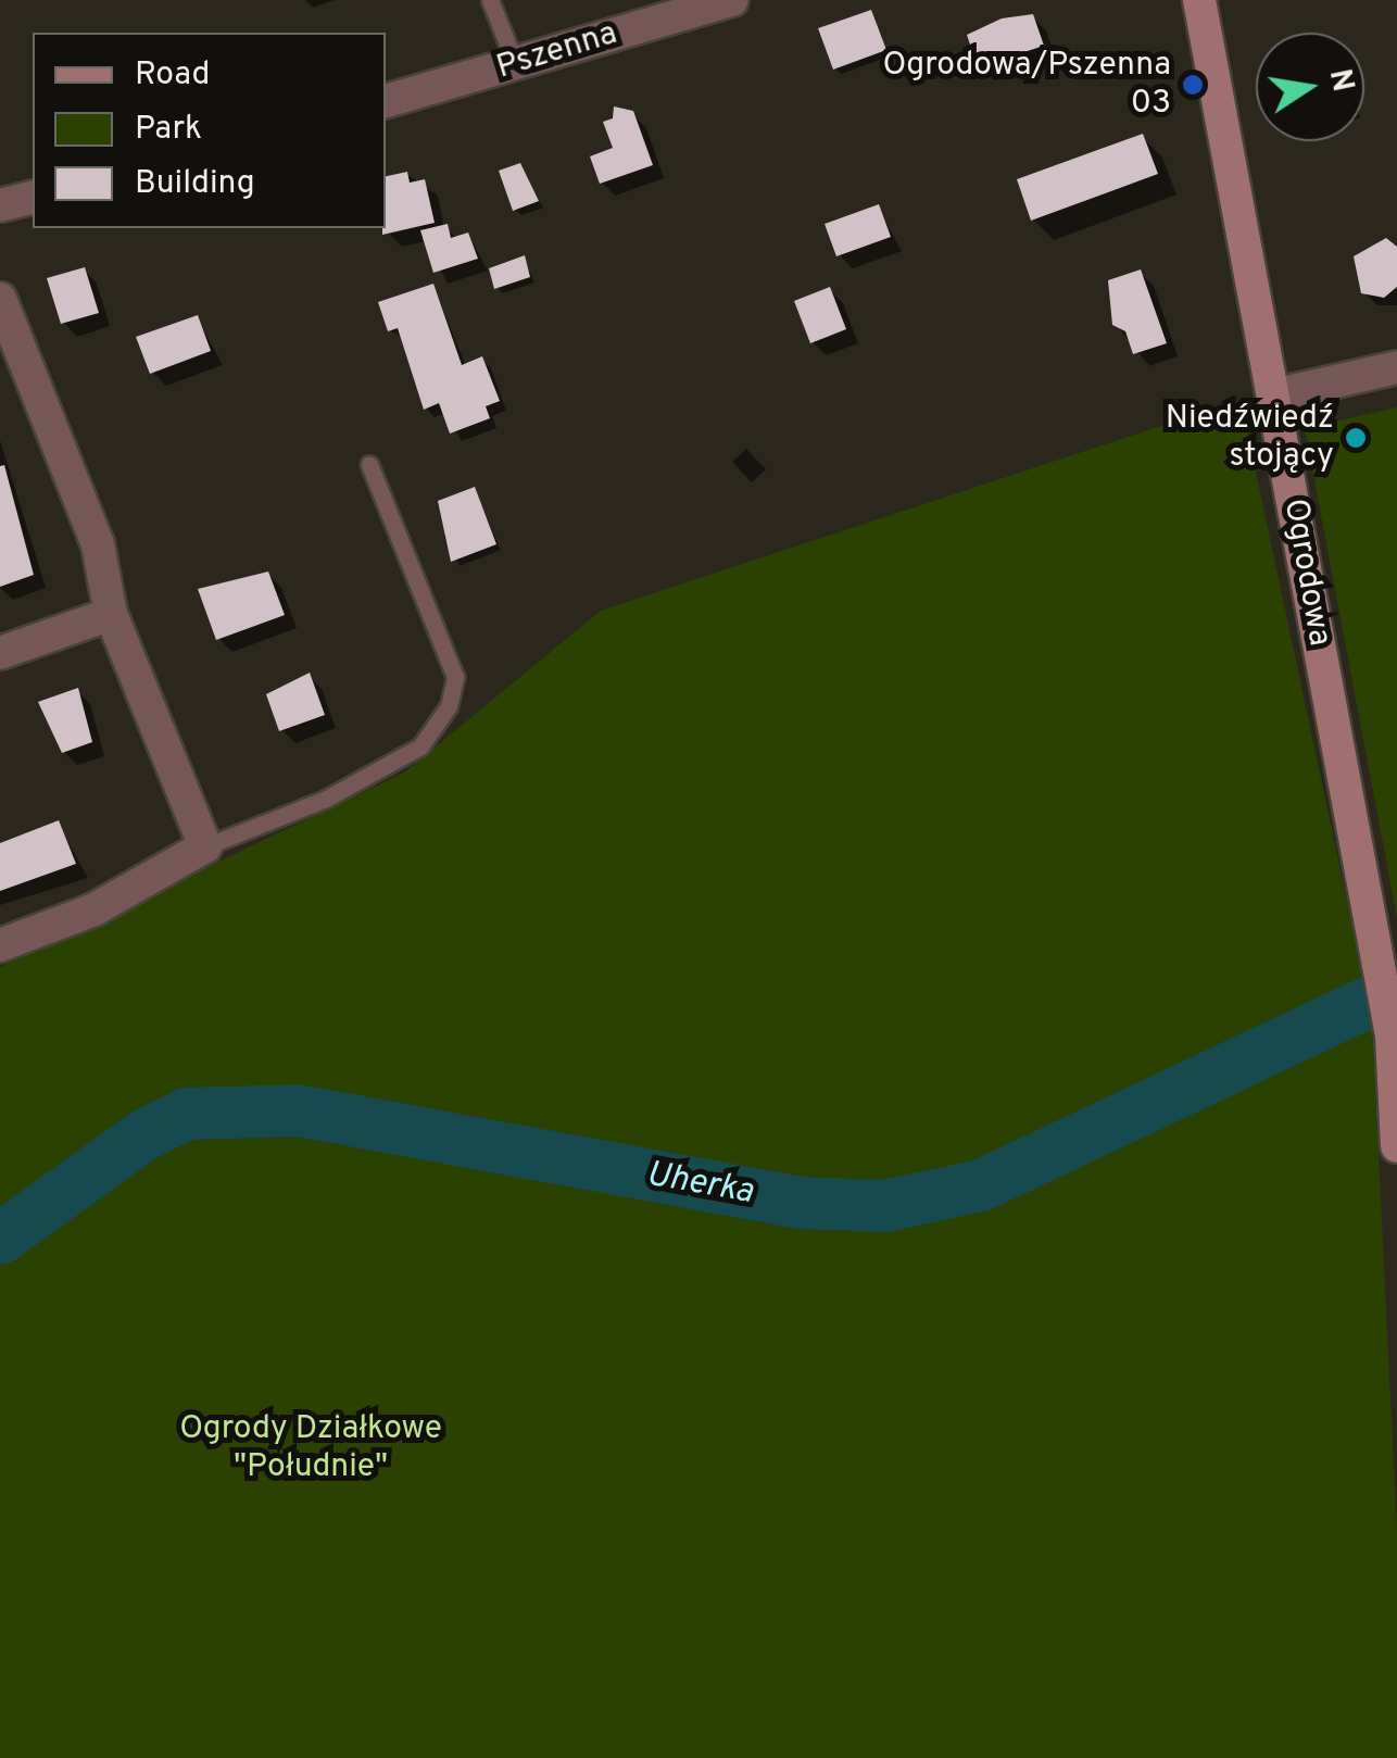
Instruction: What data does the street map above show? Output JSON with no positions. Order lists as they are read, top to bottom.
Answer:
{
  "streets": {
    "street": ["Pszenna", "Ogrodowa"]
  },
  "water": ["Uherka"],
  "parks": ["Ogrody Działkowe \"Południe\""],
  "places": ["Ogrodowa/Pszenna 03", "Niedźwiedź stojący"],
  "legend": ["Road", "Park", "Building"],
  "north": "right"
}
